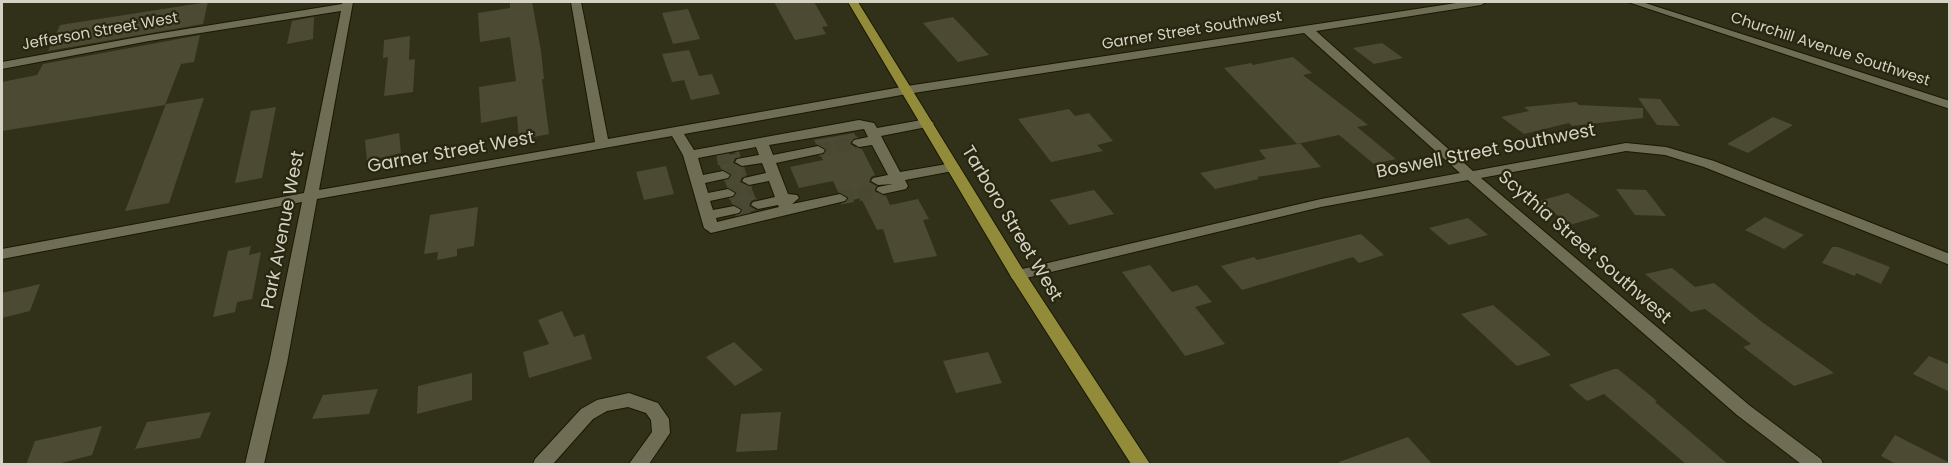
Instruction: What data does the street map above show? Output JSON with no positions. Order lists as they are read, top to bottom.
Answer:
{
  "streets": {
    "main road": ["Tarboro Street West"],
    "street": [
      "Garner Street Southwest",
      "Jefferson Street West",
      "Churchill Avenue Southwest",
      "Boswell Street Southwest",
      "Garner Street West",
      "Park Avenue West",
      "Scythia Street Southwest"
    ]
  },
  "crossings": [
    ["Garner Street Southwest", "Garner Street West"],
    ["Garner Street Southwest", "Tarboro Street West"],
    ["Garner Street Southwest", "Scythia Street Southwest"],
    ["Jefferson Street West", "Park Avenue West"],
    ["Boswell Street Southwest", "Tarboro Street West"],
    ["Boswell Street Southwest", "Scythia Street Southwest"],
    ["Garner Street West", "Tarboro Street West"],
    ["Garner Street West", "Park Avenue West"]
  ]
}
